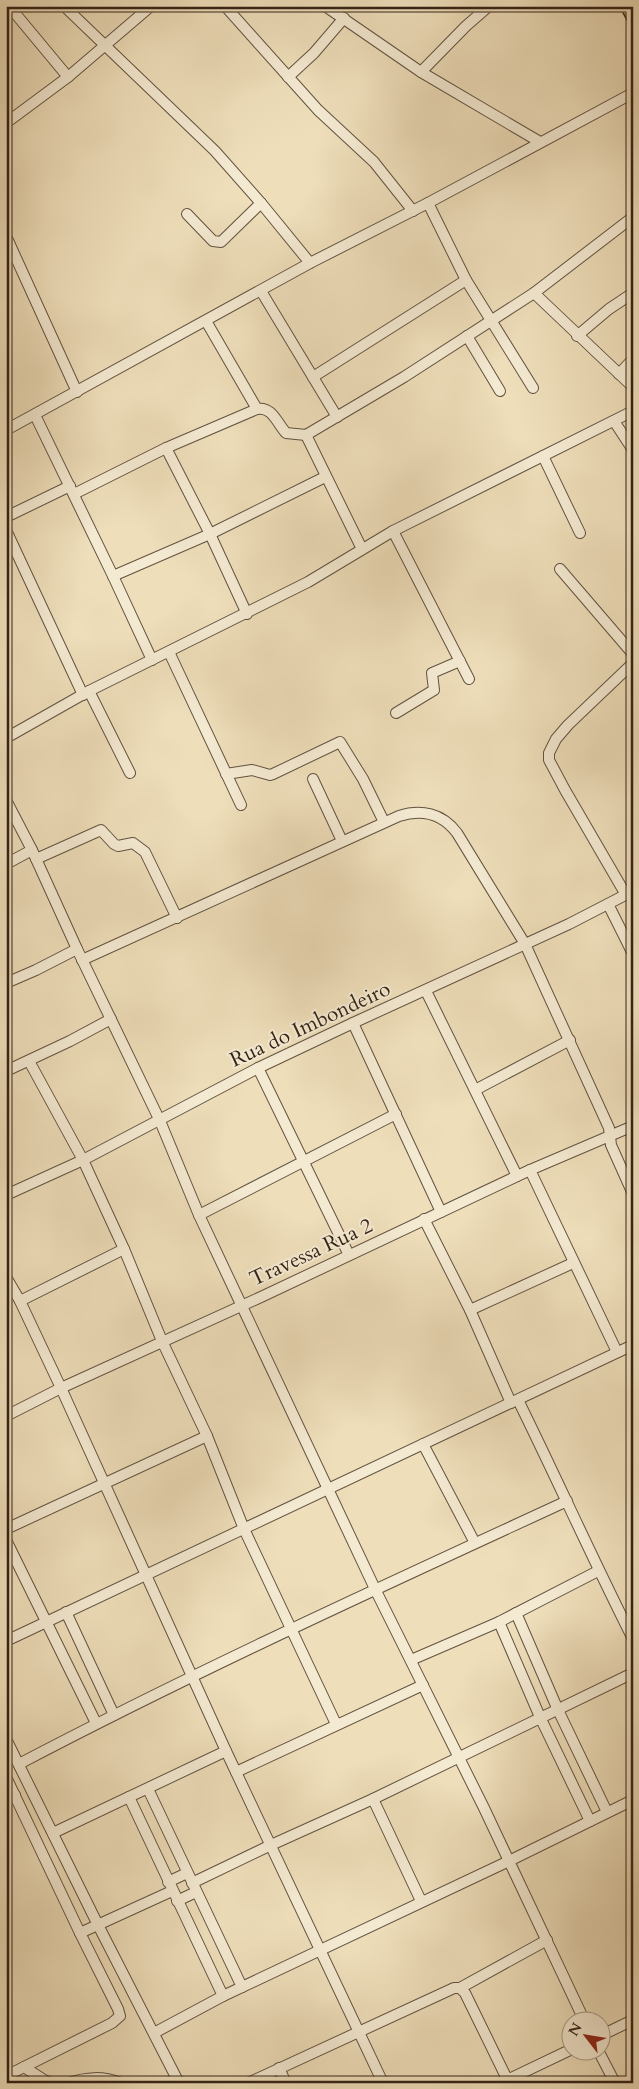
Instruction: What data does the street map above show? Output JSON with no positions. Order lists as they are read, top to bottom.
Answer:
{
  "streets": {
    "street": ["Rua do Imbondeiro", "Travessa Rua 2"]
  },
  "north": "top left"
}
